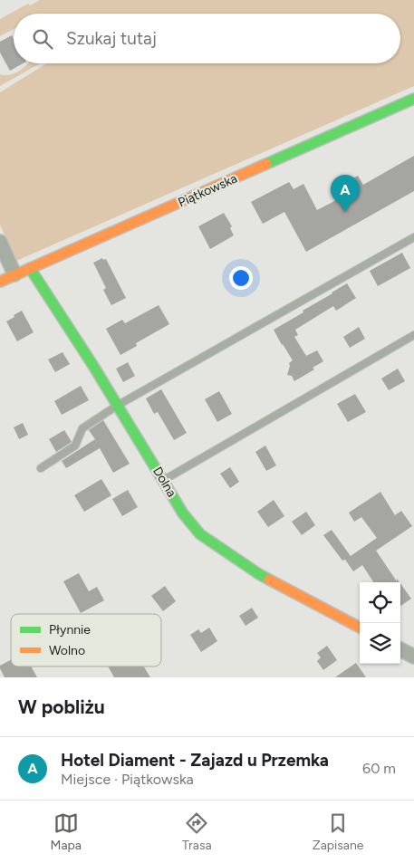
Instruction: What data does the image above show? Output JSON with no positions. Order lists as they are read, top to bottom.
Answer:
{
  "streets": {
    "street": ["Piątkowska", "Dolna"]
  },
  "crossings": [
    ["Piątkowska", "Dolna"]
  ],
  "legend": ["Płynnie", "Wolno"],
  "page": {
    "search": "Szukaj tutaj",
    "pins": "A",
    "heading": "W pobliżu",
    "list": [
      {
        "mark": "A",
        "name": "Hotel Diament - Zajazd u Przemka",
        "note": "Miejsce · Piątkowska",
        "value": "60 m"
      }
    ],
    "nav": ["Mapa", "Trasa", "Zapisane"]
  }
}
